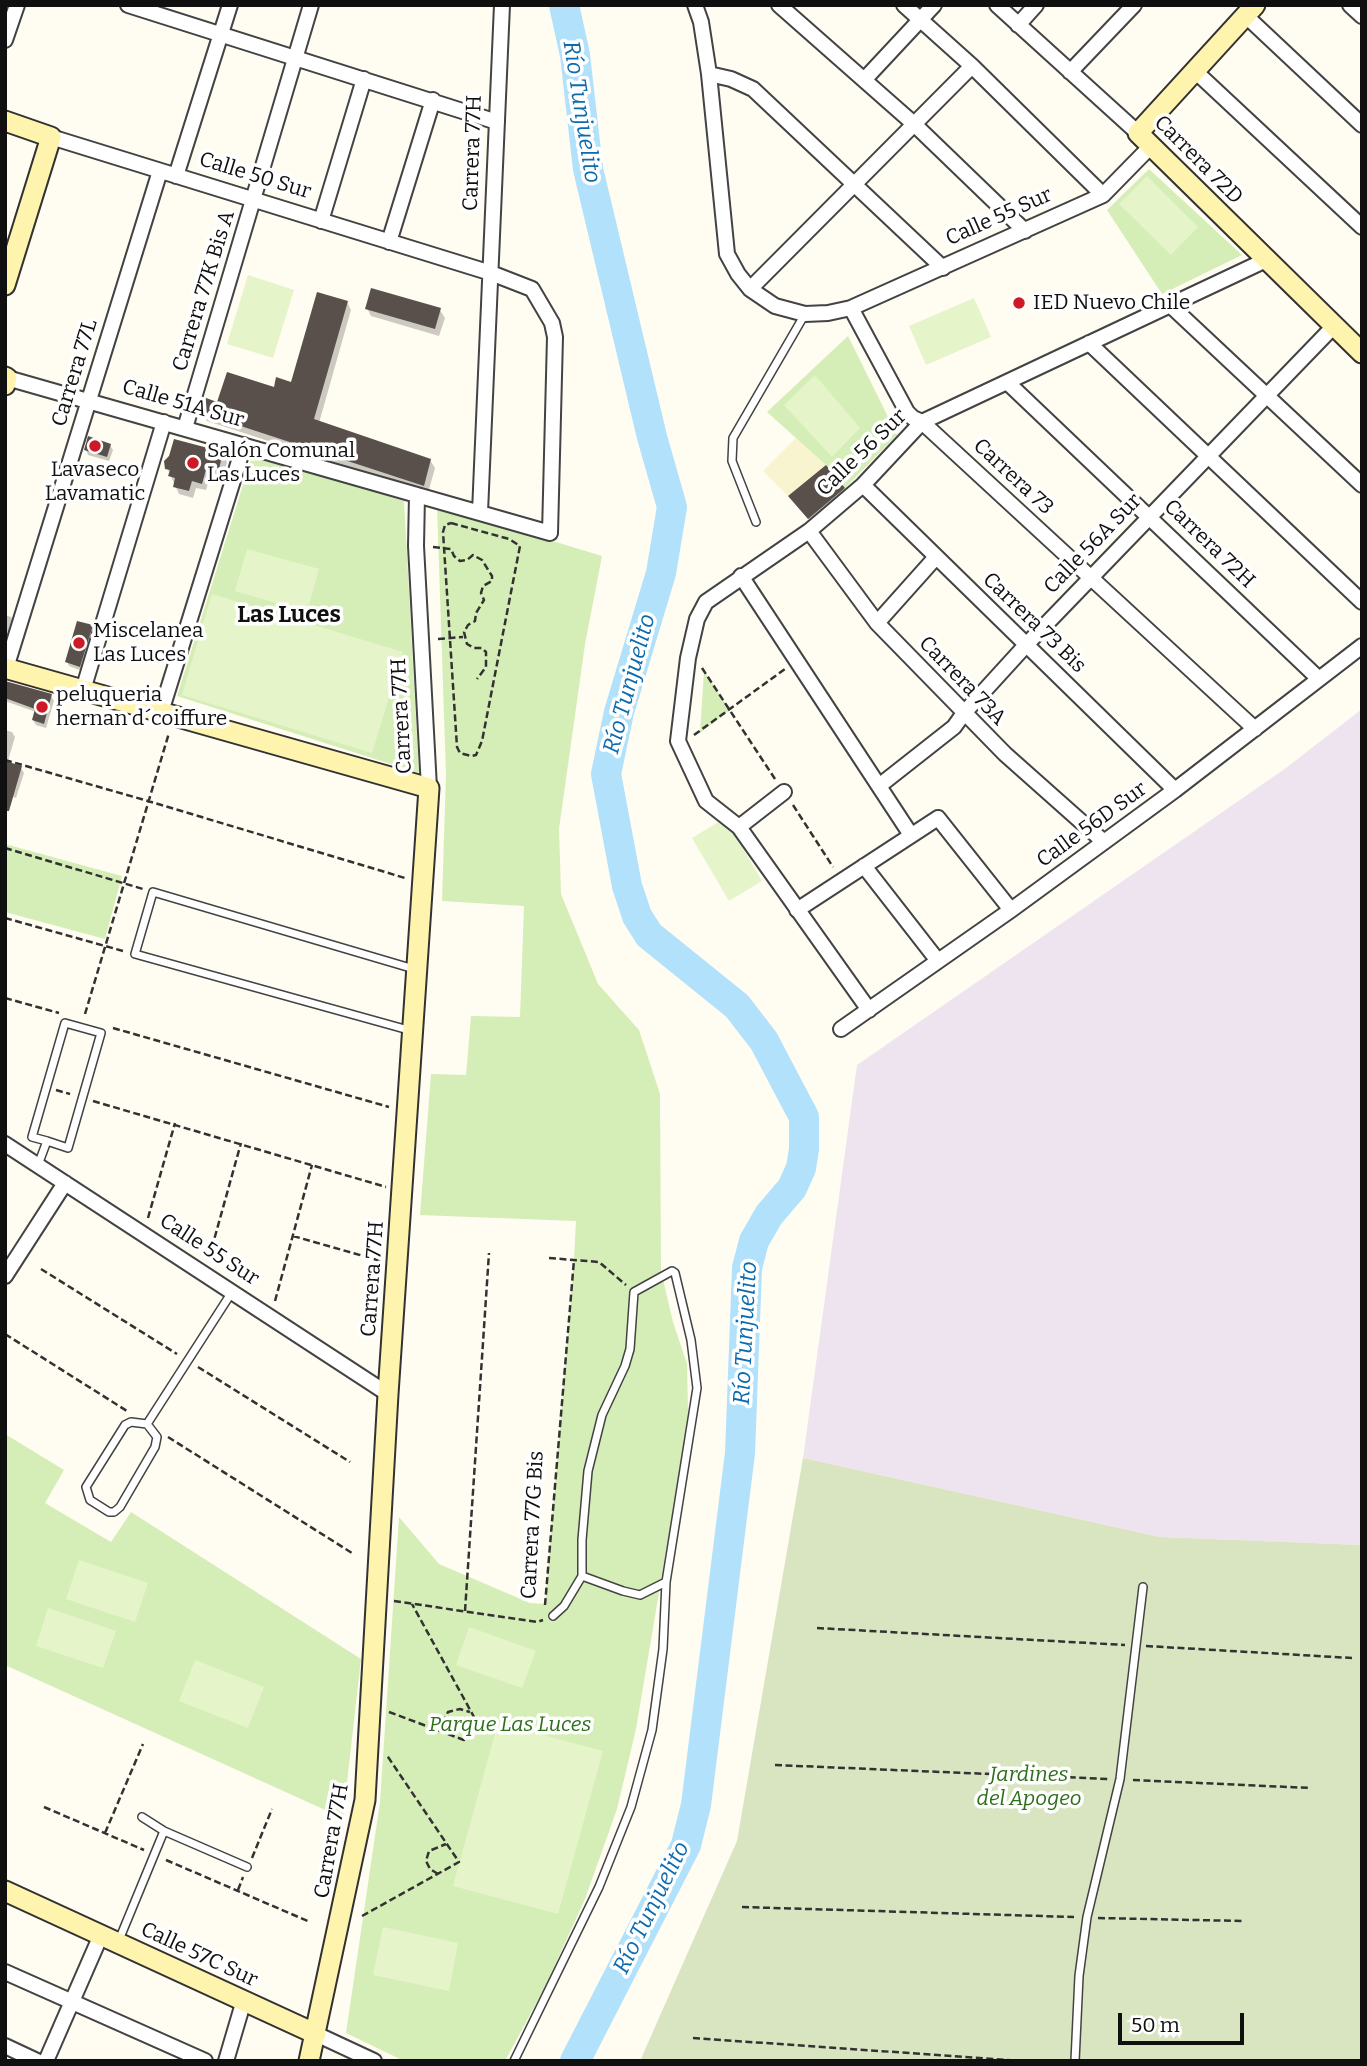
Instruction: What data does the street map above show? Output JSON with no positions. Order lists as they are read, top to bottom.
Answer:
{
  "streets": {
    "street": [
      "Carrera 77H",
      "Carrera 72D",
      "Calle 50 Sur",
      "Calle 55 Sur",
      "Carrera 77K Bis A",
      "Carrera 77L",
      "Calle 51A Sur",
      "Calle 56 Sur",
      "Carrera 73",
      "Calle 56A Sur",
      "Carrera 72H",
      "Carrera 73 Bis",
      "Carrera 73A",
      "Calle 56D Sur",
      "Calle 57C Sur"
    ],
    "lane": ["Carrera 77G Bis"]
  },
  "crossings": [
    ["Carrera 77H", "Calle 50 Sur"],
    ["Carrera 77H", "Calle 55 Sur"],
    ["Carrera 77H", "Calle 51A Sur"],
    ["Carrera 77H", "Calle 57C Sur"],
    ["Carrera 72D", "Calle 55 Sur"],
    ["Carrera 72D", "Calle 56 Sur"],
    ["Carrera 72D", "Calle 56A Sur"],
    ["Calle 50 Sur", "Carrera 77K Bis A"],
    ["Calle 50 Sur", "Carrera 77L"],
    ["Calle 50 Sur", "Calle 51A Sur"],
    ["Calle 55 Sur", "Carrera 73"],
    ["Carrera 77K Bis A", "Calle 51A Sur"],
    ["Carrera 77L", "Calle 51A Sur"],
    ["Calle 56 Sur", "Carrera 73"],
    ["Calle 56 Sur", "Carrera 72H"],
    ["Calle 56 Sur", "Carrera 73 Bis"],
    ["Calle 56 Sur", "Carrera 73A"],
    ["Carrera 73", "Calle 56A Sur"],
    ["Carrera 73", "Calle 56D Sur"],
    ["Calle 56A Sur", "Carrera 72H"],
    ["Calle 56A Sur", "Carrera 73 Bis"],
    ["Calle 56A Sur", "Carrera 73A"],
    ["Carrera 72H", "Calle 56D Sur"],
    ["Carrera 73 Bis", "Calle 56D Sur"],
    ["Carrera 73A", "Calle 56D Sur"]
  ],
  "districts": ["Las Luces"],
  "water": ["Río Tunjuelito"],
  "parks": ["Parque Las Luces", "Jardines del Apogeo"],
  "places": [
    "IED Nuevo Chile",
    "Lavaseco Lavamatic",
    "Salón Comunal Las Luces",
    "Miscelanea Las Luces",
    "peluqueria hernan d´coiffure"
  ],
  "scale_bar": "50 m"
}
